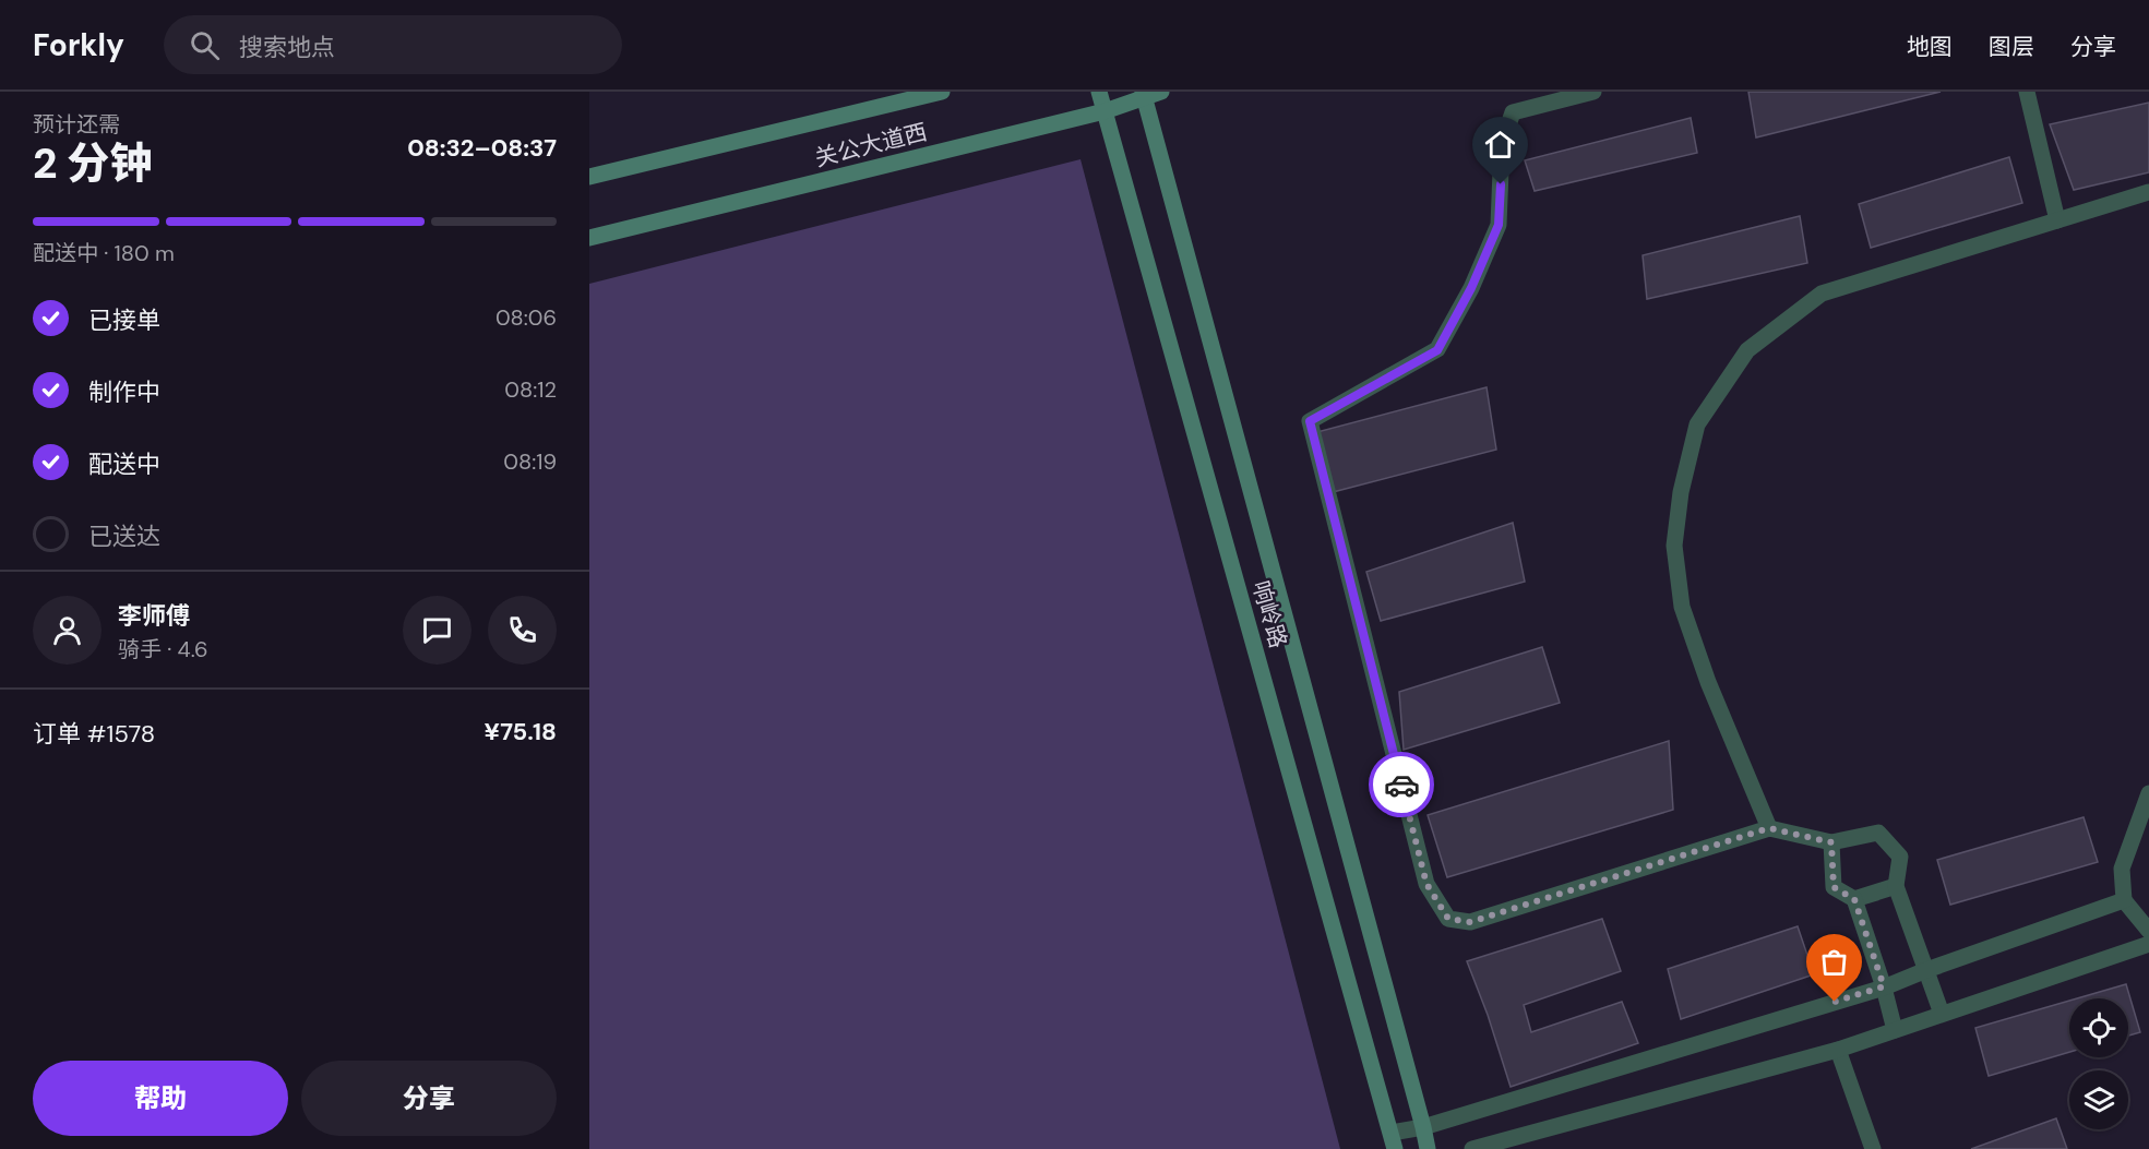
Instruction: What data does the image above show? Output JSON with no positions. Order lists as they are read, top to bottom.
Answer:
{
  "streets": {
    "street": ["关公大道西", "响岭路"]
  },
  "crossings": [
    ["关公大道西", "响岭路"]
  ],
  "page": {
    "header": "Forkly",
    "search": "搜索地点",
    "nav": ["地图", "图层", "分享"],
    "heading": ["2 分钟", "预计还需", "08:32–08:37"],
    "panel": [
      "李师傅",
      "骑手 · 4.6",
      "订单 #1578",
      "¥75.18"
    ],
    "bar": "配送中 · 180 m",
    "list": [
      ["已接单", "08:06"],
      ["制作中", "08:12"],
      ["配送中", "08:19"],
      "已送达"
    ],
    "buttons": ["帮助", "分享"]
  }
}
